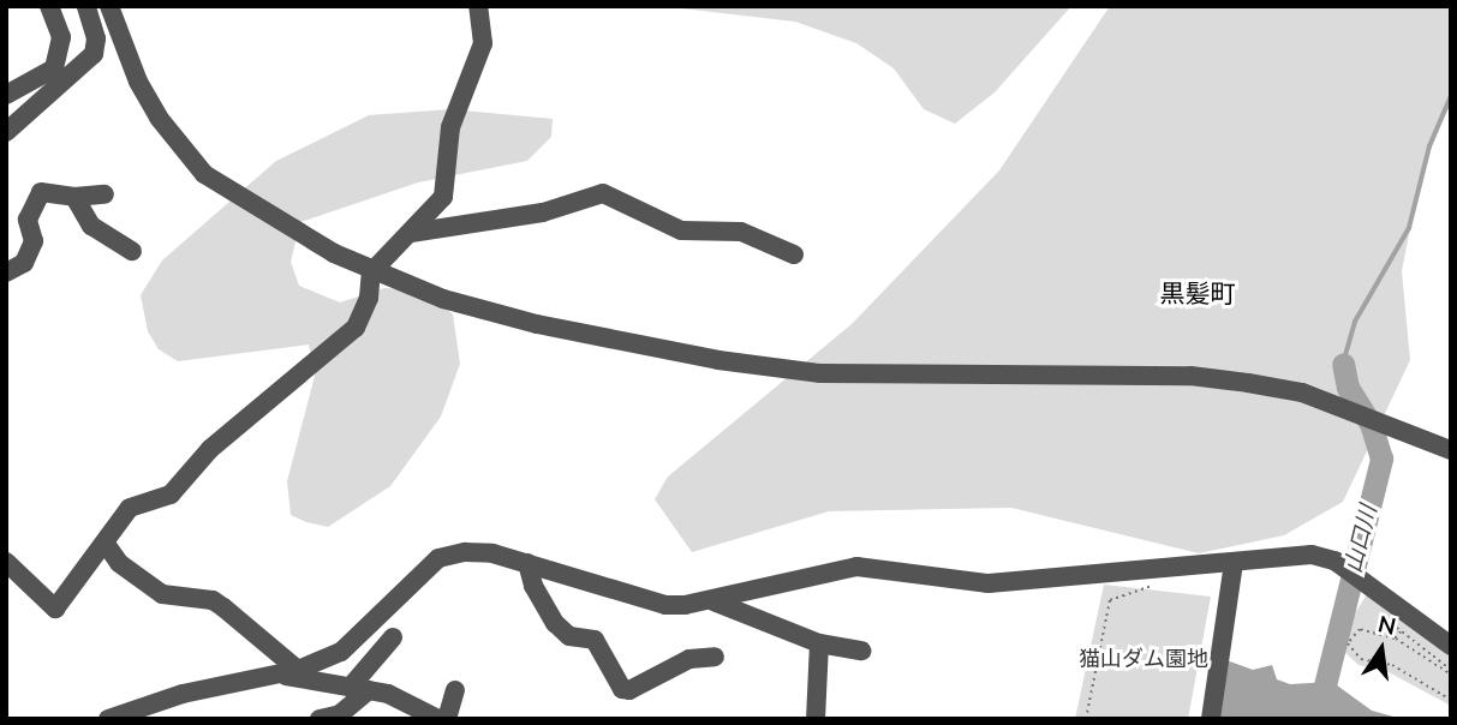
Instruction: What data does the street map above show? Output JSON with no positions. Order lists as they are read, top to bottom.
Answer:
{
  "districts": ["黒髪町"],
  "water": ["山口川"],
  "parks": ["猫山ダム園地"],
  "north": "top"
}
